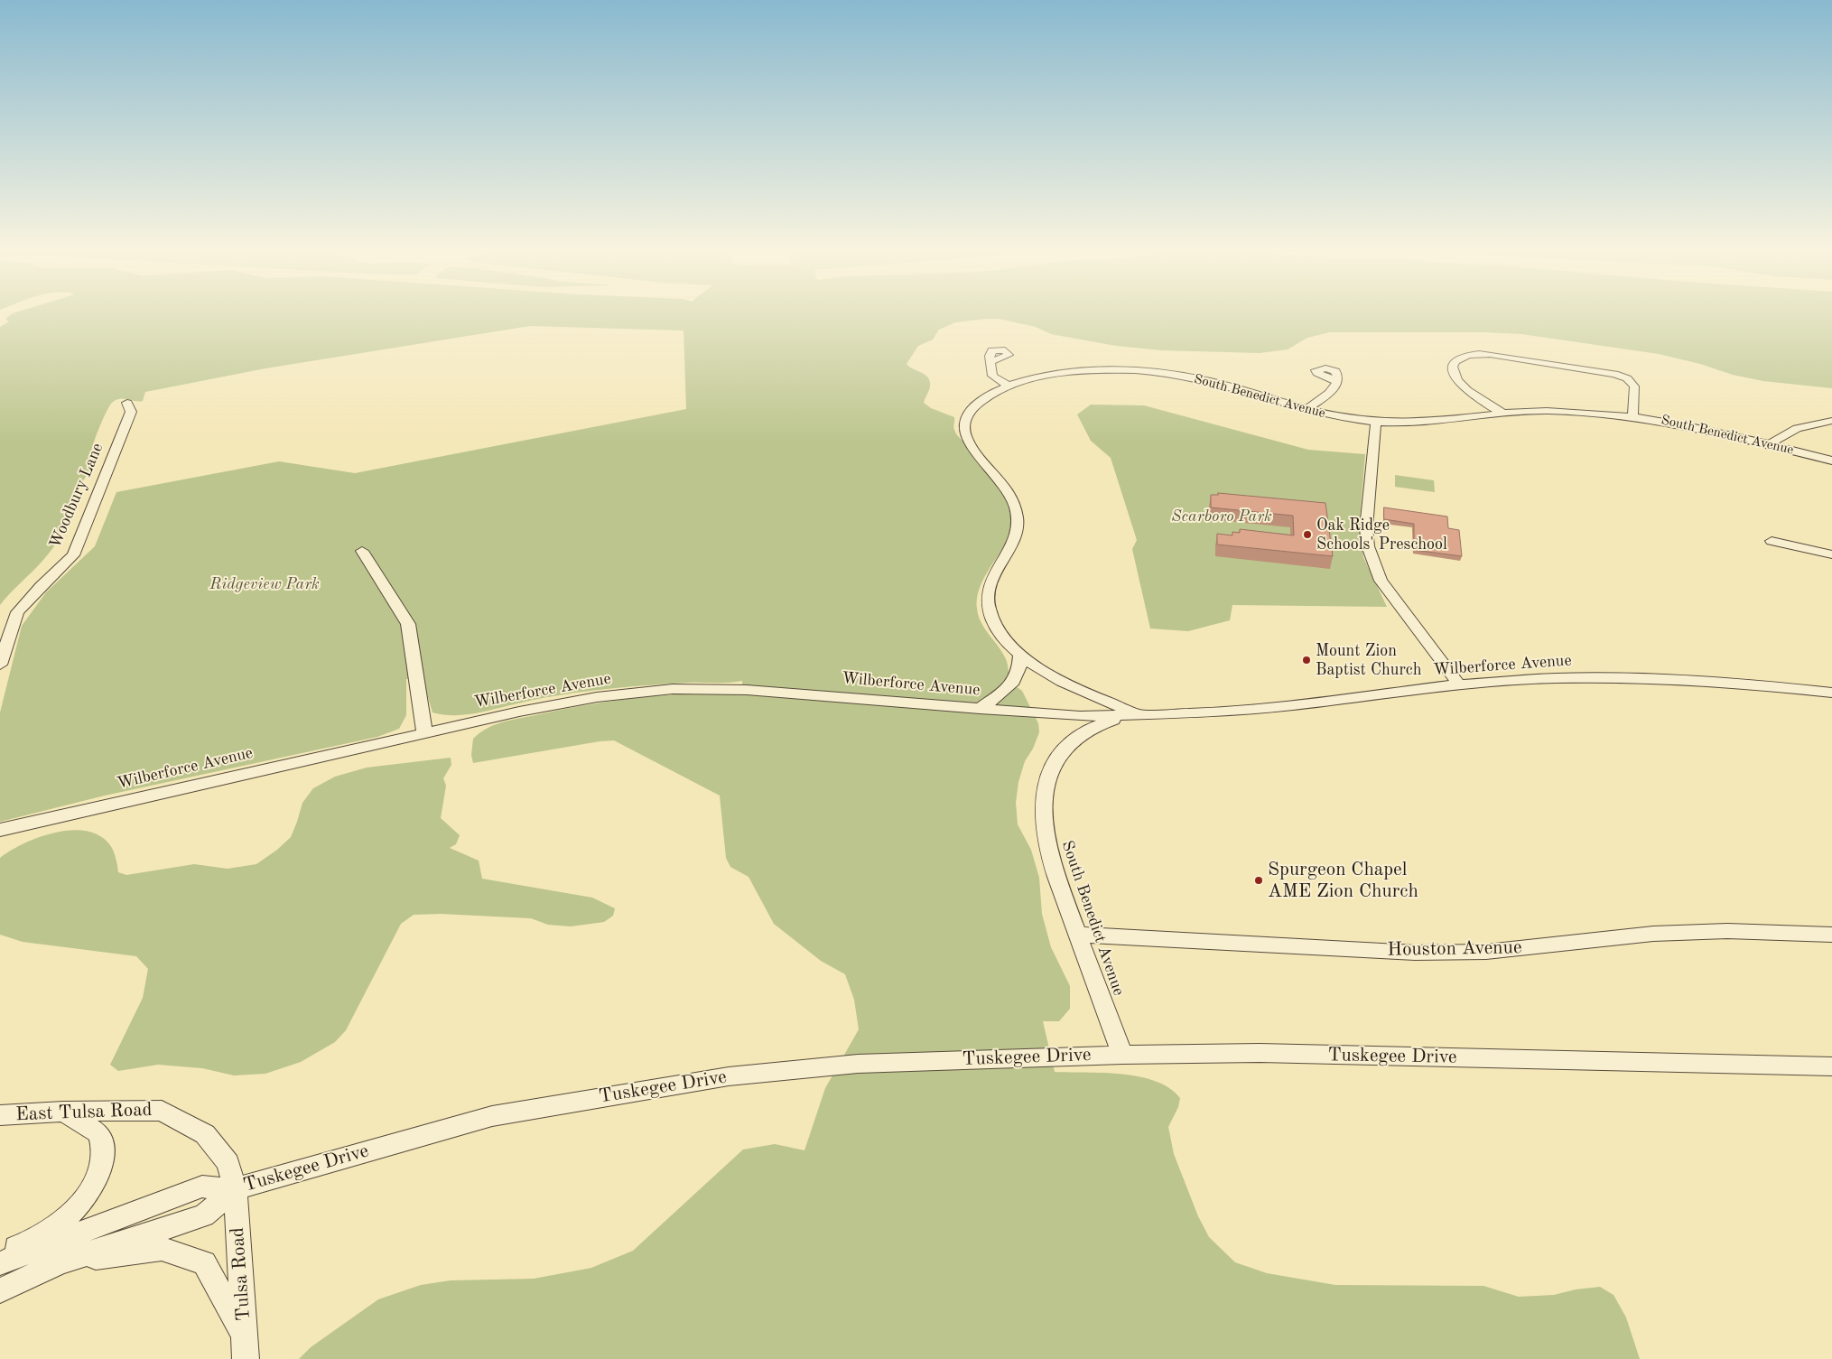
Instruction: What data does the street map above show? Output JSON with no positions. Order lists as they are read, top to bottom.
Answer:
{
  "streets": {
    "street": [
      "South Benedict Avenue",
      "Woodbury Lane",
      "Wilberforce Avenue",
      "Houston Avenue",
      "Tuskegee Drive",
      "East Tulsa Road",
      "Tulsa Road"
    ]
  },
  "crossings": [
    ["South Benedict Avenue", "Wilberforce Avenue"],
    ["South Benedict Avenue", "Houston Avenue"],
    ["South Benedict Avenue", "Tuskegee Drive"],
    ["Tuskegee Drive", "East Tulsa Road"],
    ["Tuskegee Drive", "Tulsa Road"],
    ["East Tulsa Road", "Tulsa Road"]
  ],
  "parks": ["Scarboro Park", "Ridgeview Park"],
  "places": ["Oak Ridge Schools' Preschool", "Mount Zion Baptist Church", "Spurgeon Chapel AME Zion Church"]
}
